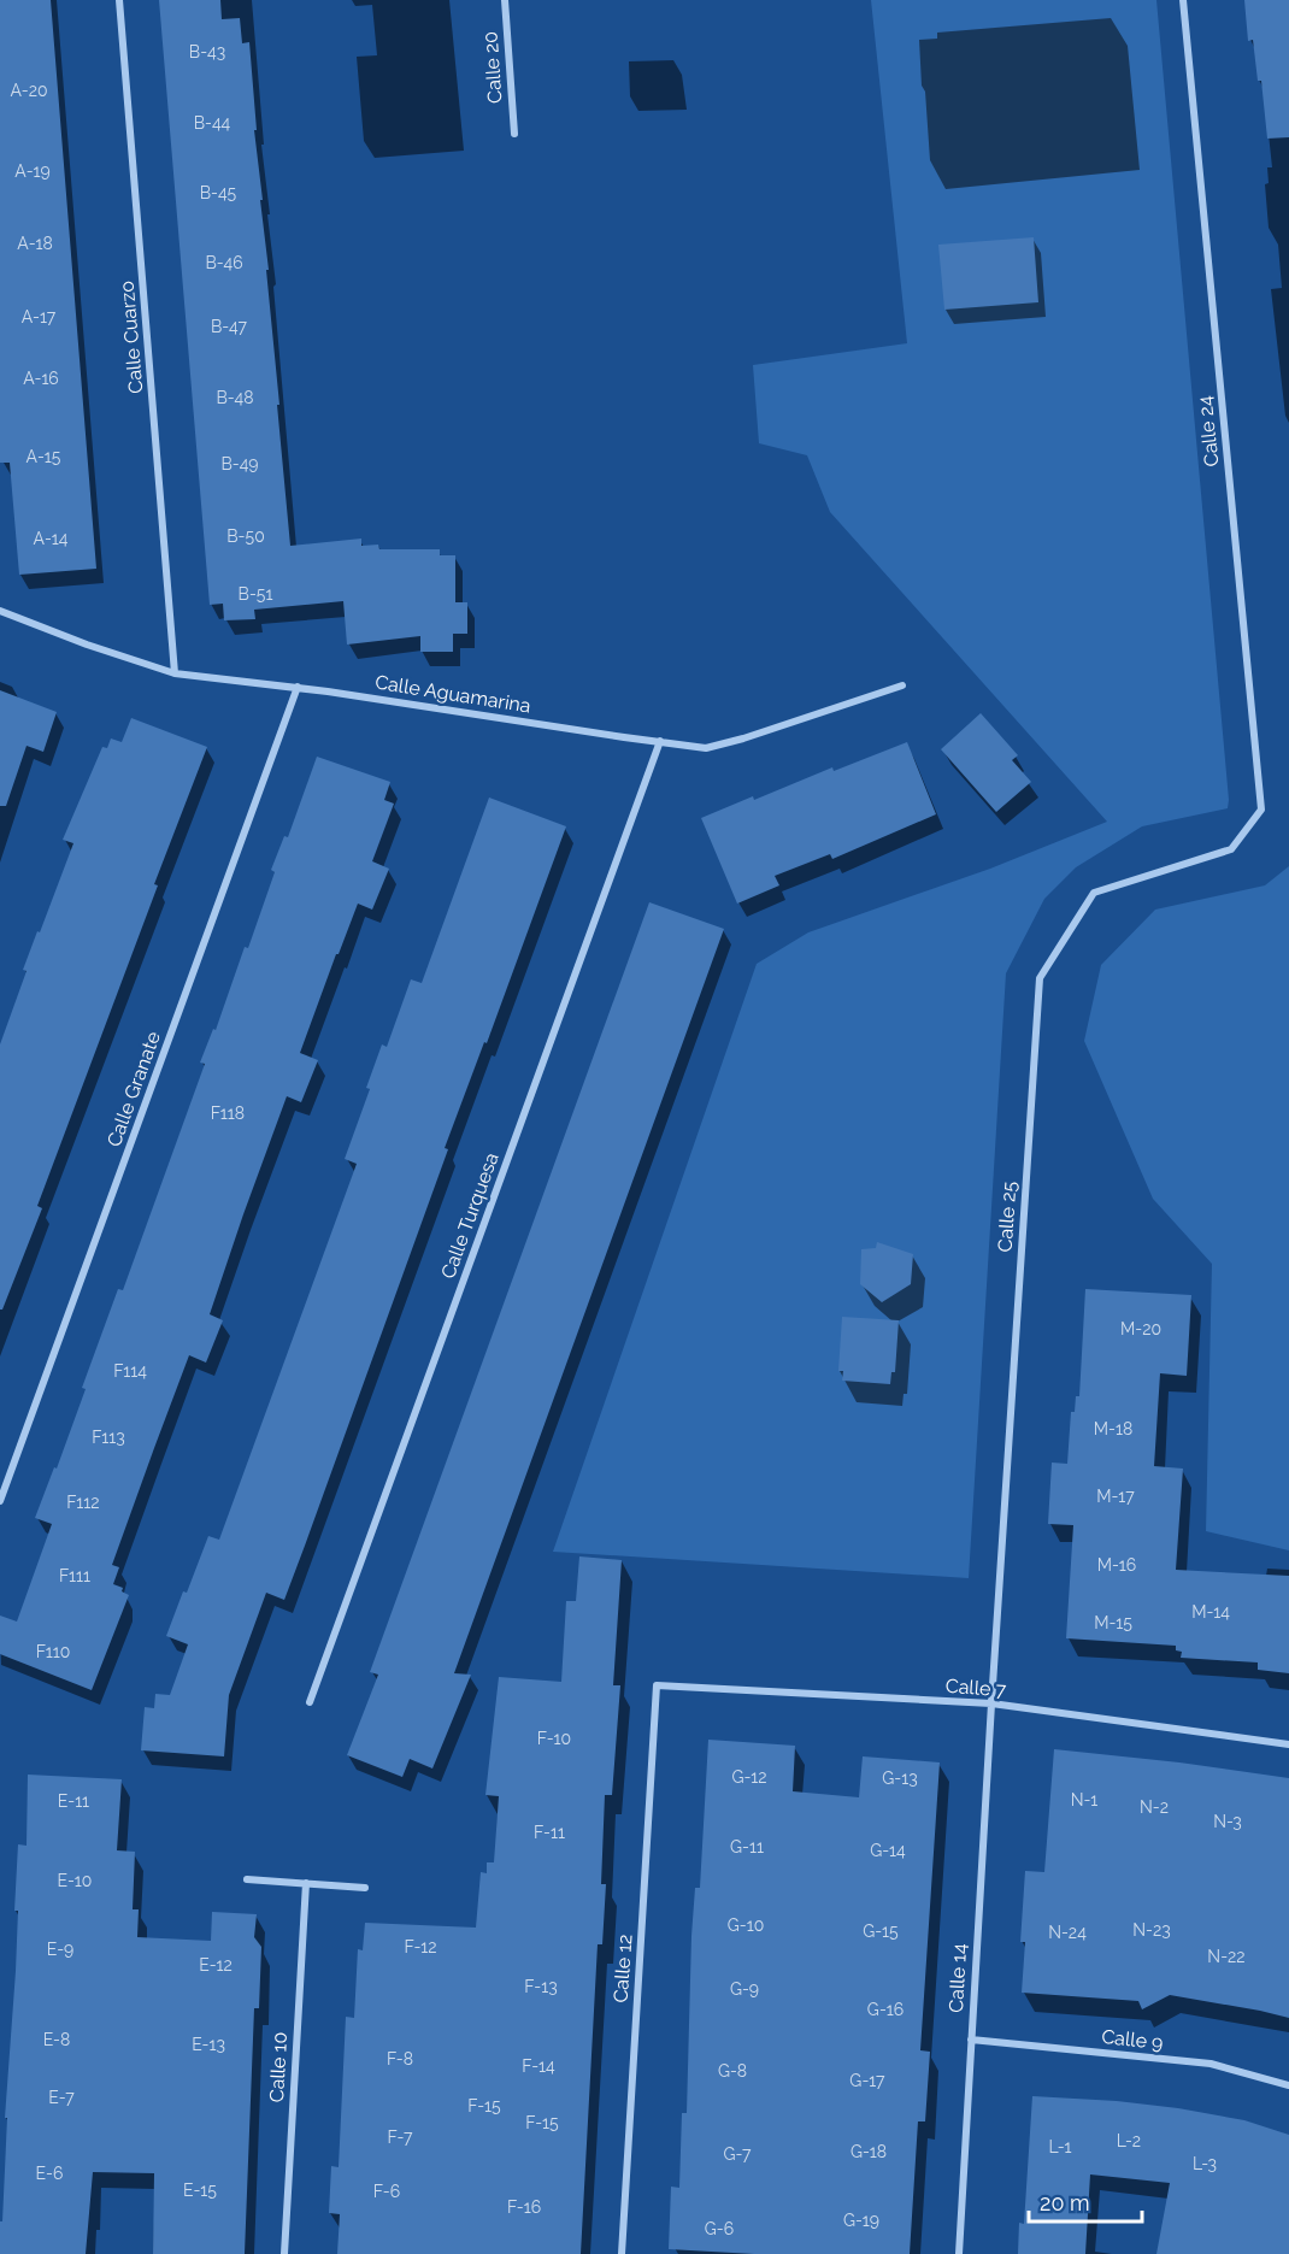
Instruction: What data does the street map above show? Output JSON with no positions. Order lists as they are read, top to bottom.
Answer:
{
  "streets": {
    "street": [
      "Calle 20",
      "Calle Cuarzo",
      "Calle 24",
      "Calle Aguamarina",
      "Calle Granate",
      "Calle Turquesa",
      "Calle 25",
      "Calle 7",
      "Calle 12",
      "Calle 14",
      "Calle 9",
      "Calle 10"
    ]
  },
  "crossings": [
    ["Calle Cuarzo", "Calle Aguamarina"],
    ["Calle 24", "Calle 25"],
    ["Calle Aguamarina", "Calle Granate"],
    ["Calle Aguamarina", "Calle Turquesa"],
    ["Calle 25", "Calle 7"],
    ["Calle 25", "Calle 14"],
    ["Calle 7", "Calle 12"],
    ["Calle 7", "Calle 14"],
    ["Calle 14", "Calle 9"]
  ],
  "house_numbers": [
    "B-43",
    "A-20",
    "B-44",
    "A-19",
    "B-45",
    "A-18",
    "B-46",
    "A-17",
    "B-47",
    "A-16",
    "B-48",
    "A-15",
    "B-49",
    "B-50",
    "A-14",
    "B-51",
    "F118",
    "M-20",
    "F114",
    "M-18",
    "F113",
    "M-17",
    "F112",
    "M-16",
    "F111",
    "M-14",
    "M-15",
    "F110",
    "F-10",
    "G-12",
    "G-13",
    "N-1",
    "E-11",
    "N-2",
    "N-3",
    "F-11",
    "G-11",
    "G-14",
    "E-10",
    "G-10",
    "N-23",
    "G-15",
    "N-24",
    "F-12",
    "E-9",
    "N-22",
    "E-12",
    "F-13",
    "G-9",
    "G-16",
    "E-8",
    "E-13",
    "F-8",
    "F-14",
    "G-8",
    "G-17",
    "E-7",
    "F-15",
    "F-15",
    "F-7",
    "L-2",
    "L-1",
    "G-18",
    "G-7",
    "L-3",
    "E-6",
    "E-15",
    "F-6",
    "F-16",
    "G-19",
    "G-6"
  ],
  "scale_bar": "20 m"
}
